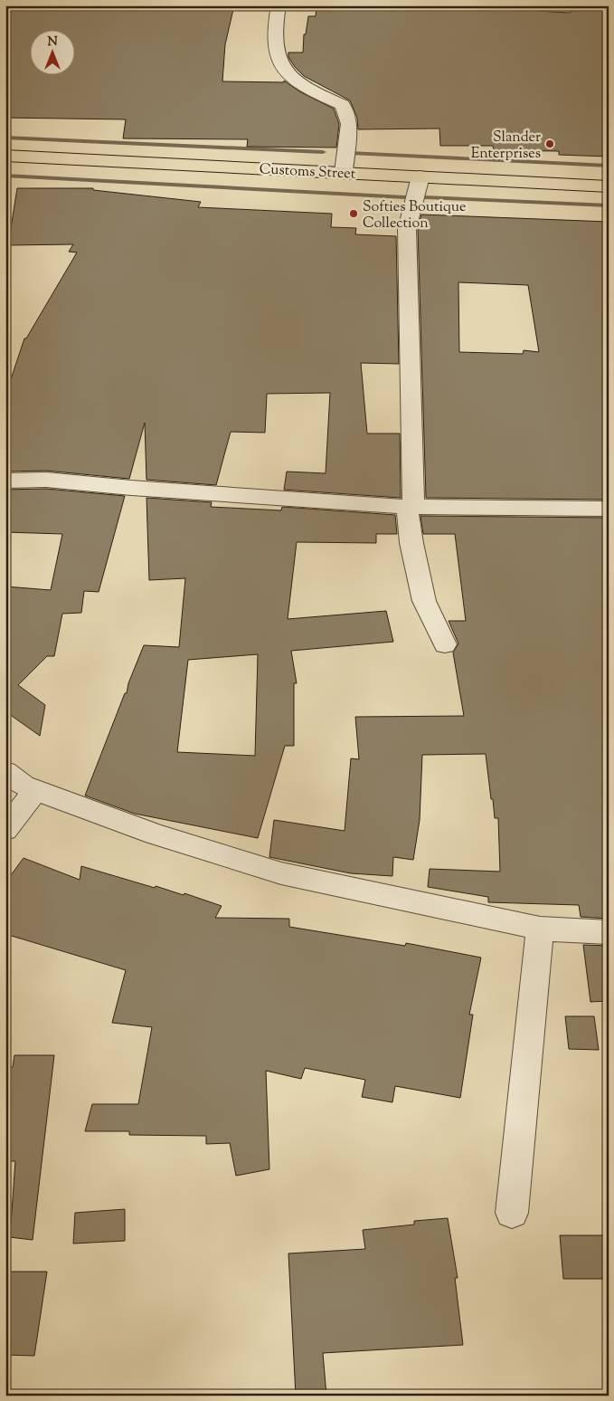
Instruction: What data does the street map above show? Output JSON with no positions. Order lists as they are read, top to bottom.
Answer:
{
  "streets": {
    "highway": ["Customs Street"]
  },
  "places": ["Slander Enterprises", "Softies Boutique Collection"],
  "north": "top"
}
